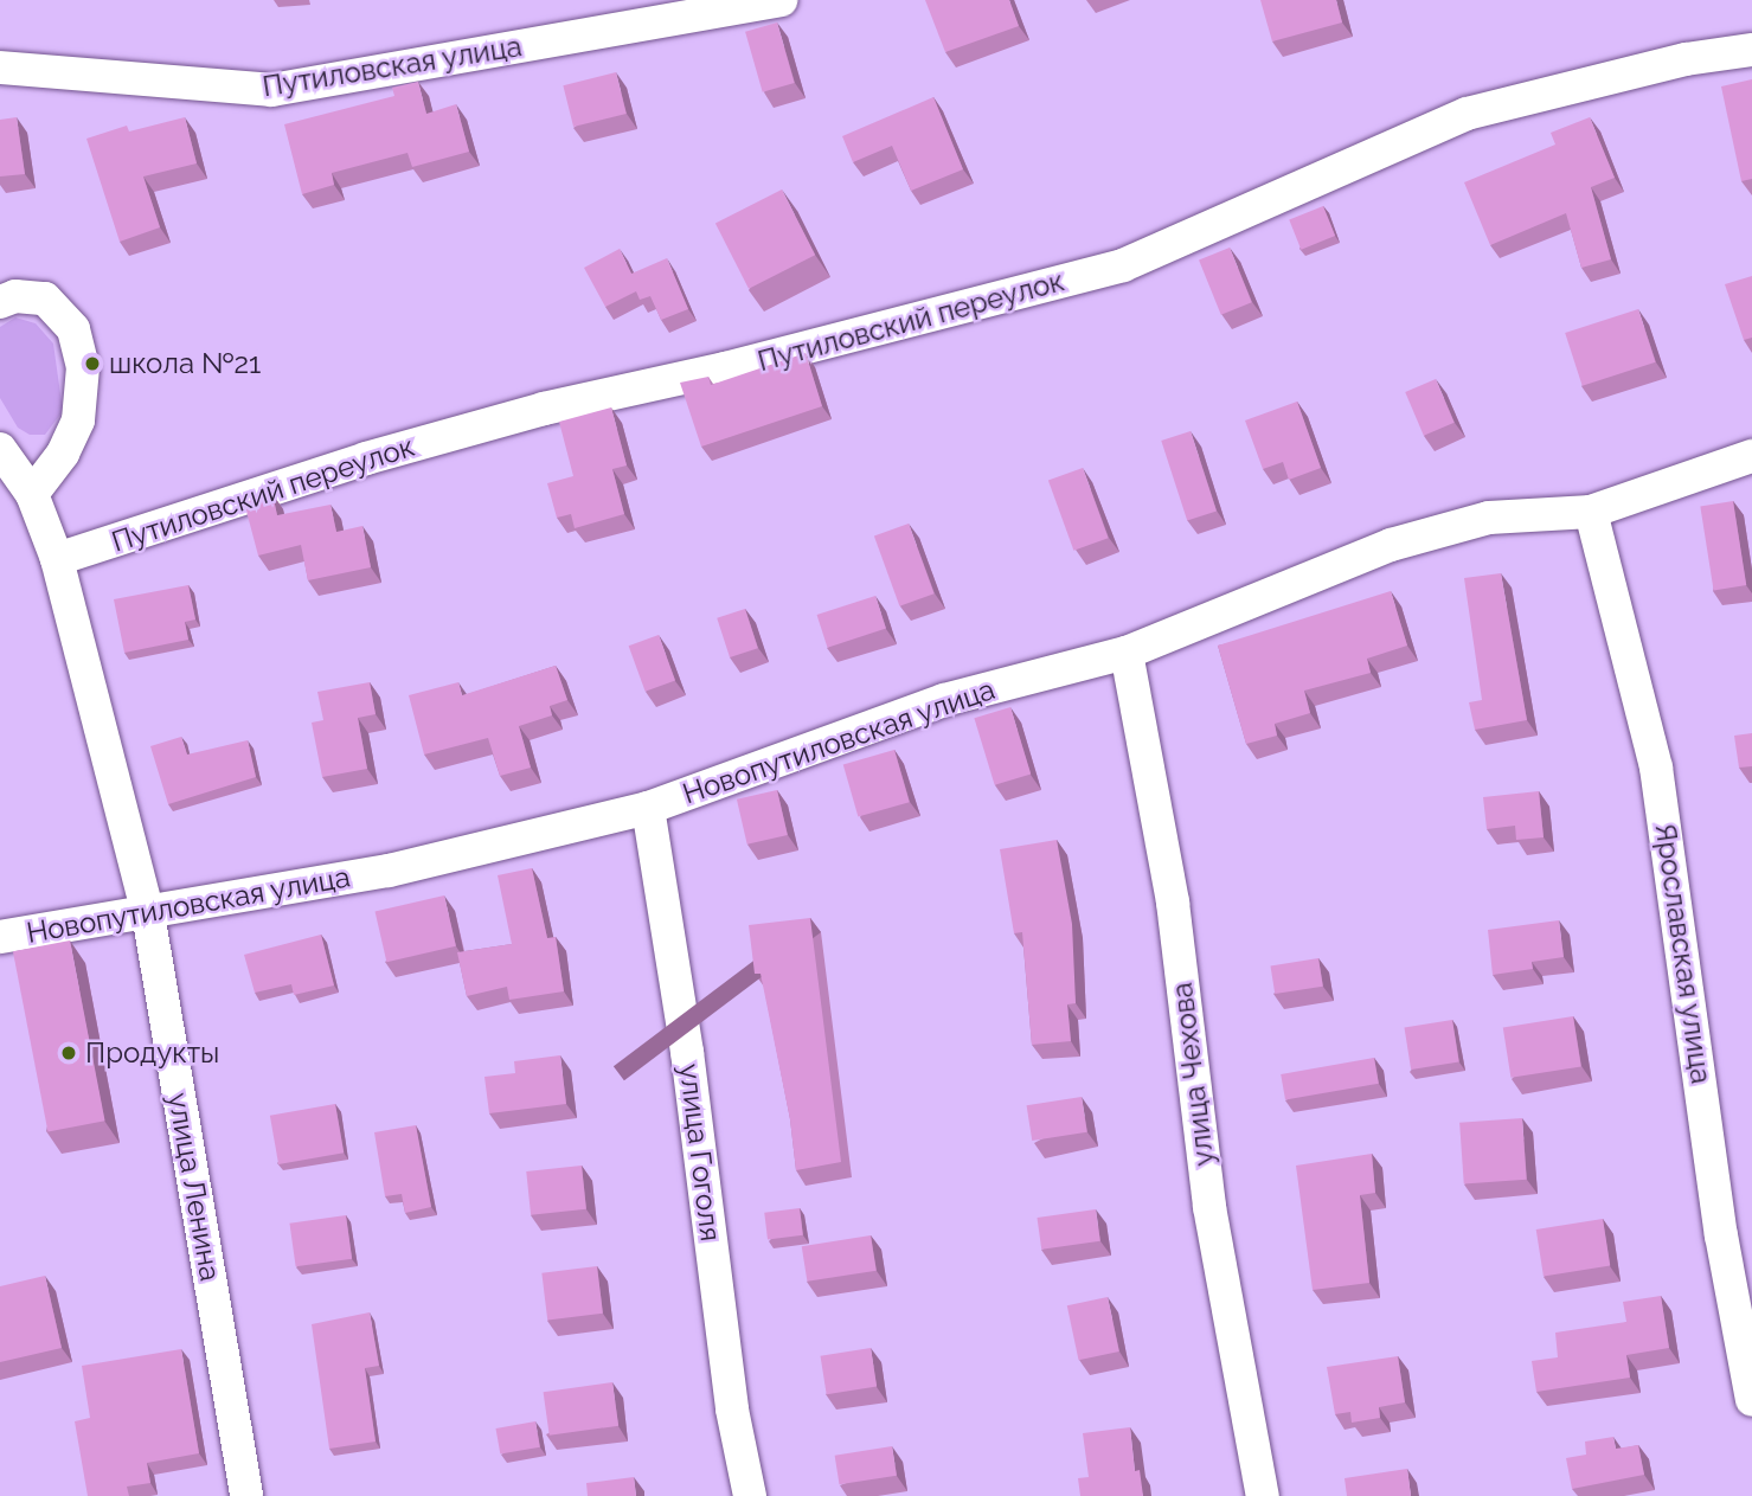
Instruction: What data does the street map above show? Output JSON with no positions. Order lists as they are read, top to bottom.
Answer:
{
  "streets": {
    "street": [
      "Путиловская улица",
      "Путиловский переулок",
      "Новопутиловская улица",
      "Ярославская улица",
      "улица Чехова",
      "улица Гоголя",
      "улица Ленина"
    ]
  },
  "crossings": [
    ["Путиловский переулок", "улица Ленина"],
    ["Новопутиловская улица", "Ярославская улица"],
    ["Новопутиловская улица", "улица Чехова"],
    ["Новопутиловская улица", "улица Гоголя"],
    ["Новопутиловская улица", "улица Ленина"]
  ],
  "places": ["школа №21", "Продукты"]
}
